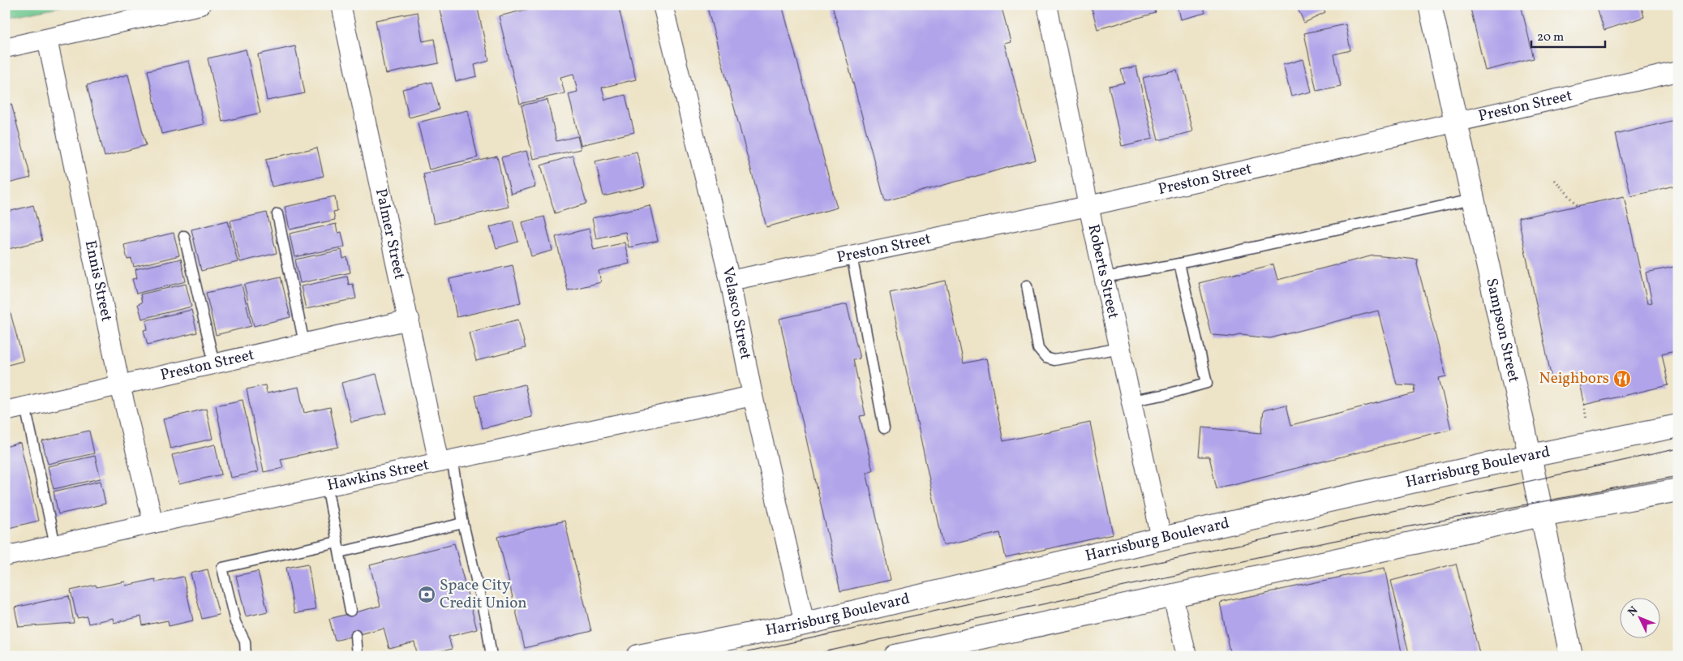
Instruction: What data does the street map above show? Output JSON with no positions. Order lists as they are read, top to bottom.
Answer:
{
  "streets": {
    "main road": ["Sampson Street", "Harrisburg Boulevard"],
    "street": [
      "Preston Street",
      "Palmer Street",
      "Roberts Street",
      "Ennis Street",
      "Velasco Street",
      "Hawkins Street"
    ]
  },
  "crossings": [
    ["Preston Street", "Palmer Street"],
    ["Preston Street", "Roberts Street"],
    ["Preston Street", "Ennis Street"],
    ["Preston Street", "Velasco Street"],
    ["Preston Street", "Sampson Street"],
    ["Palmer Street", "Hawkins Street"],
    ["Roberts Street", "Harrisburg Boulevard"],
    ["Ennis Street", "Hawkins Street"],
    ["Velasco Street", "Harrisburg Boulevard"],
    ["Velasco Street", "Hawkins Street"],
    ["Sampson Street", "Harrisburg Boulevard"]
  ],
  "places": {
    "restaurant": ["Neighbors"],
    "bank": ["Space City Credit Union"]
  },
  "scale_bar": "20 m",
  "north": "top left"
}
